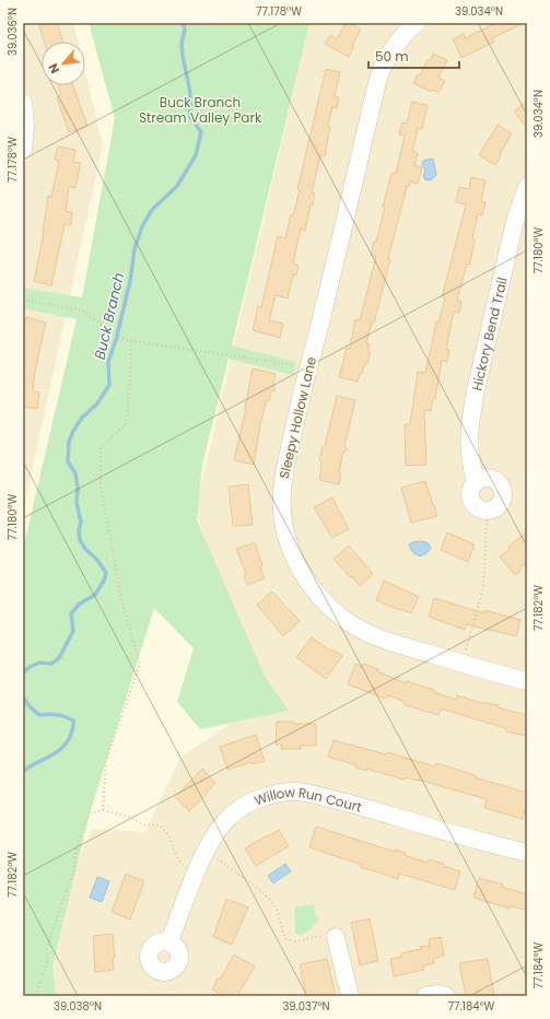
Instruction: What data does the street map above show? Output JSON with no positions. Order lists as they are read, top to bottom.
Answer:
{
  "streets": {
    "street": ["Hickory Bend Trail", "Sleepy Hollow Lane", "Willow Run Court"]
  },
  "water": ["Buck Branch"],
  "parks": ["Buck Branch Stream Valley Park"],
  "scale_bar": "50 m",
  "north": "bottom left",
  "coordinates": [
    "77.178°W",
    "39.034°N",
    "39.036°N",
    "77.180°W",
    "77.182°W",
    "77.184°W",
    "39.038°N",
    "39.037°N"
  ]
}
